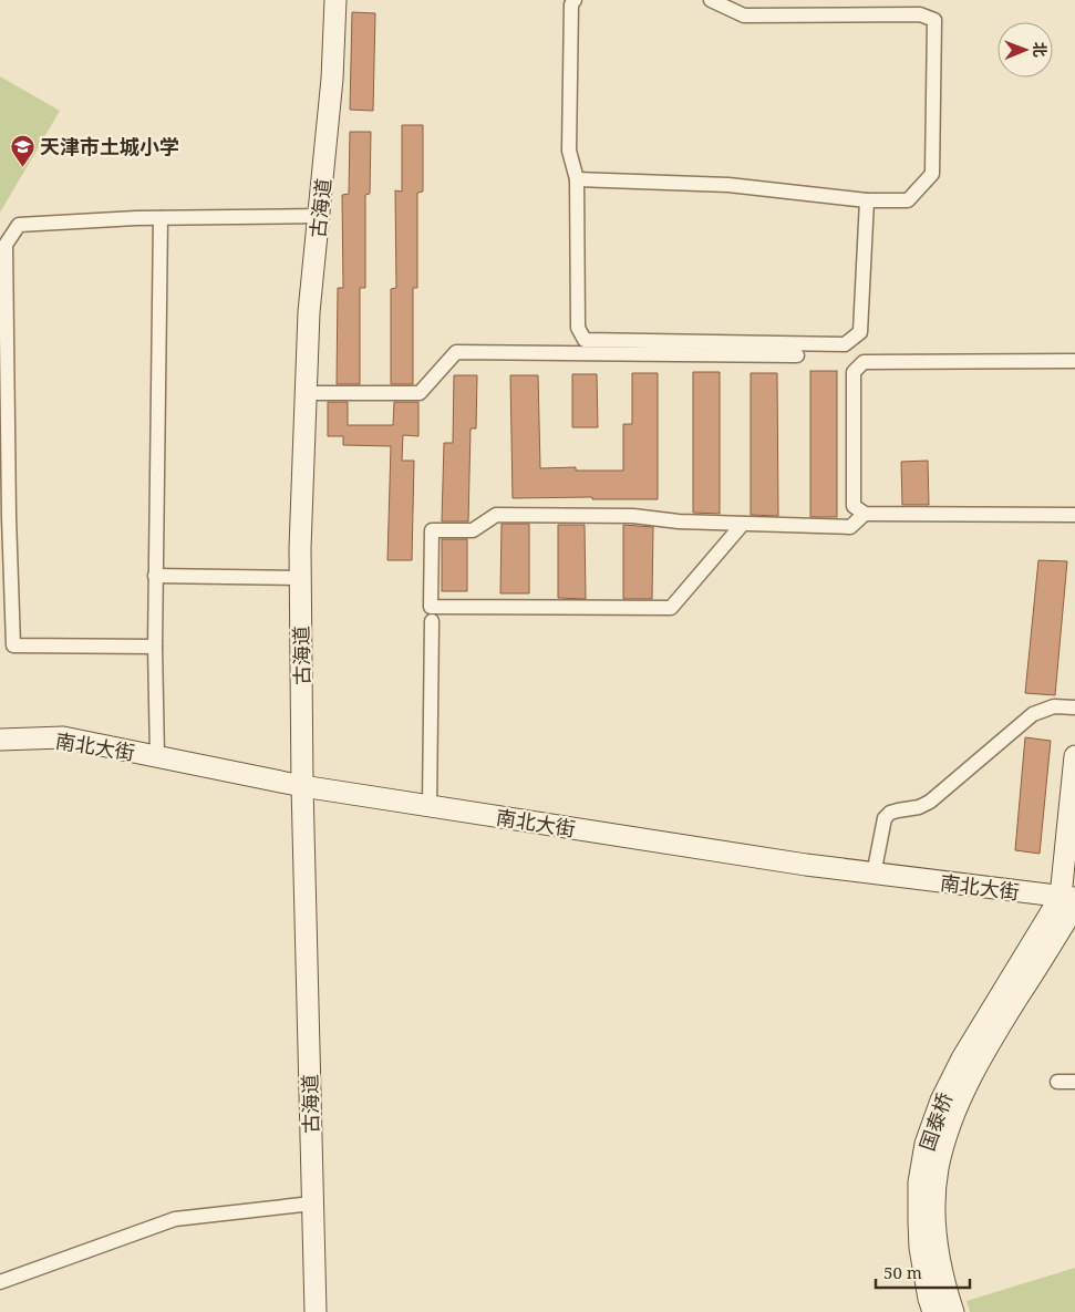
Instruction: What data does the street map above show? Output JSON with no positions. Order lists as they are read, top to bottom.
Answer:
{
  "streets": {
    "street": ["古海道", "南北大街", "国泰桥"]
  },
  "crossings": [
    ["古海道", "南北大街"]
  ],
  "places": {
    "school or university": ["天津市土城小学"]
  },
  "scale_bar": "50 m",
  "north": "right"
}
